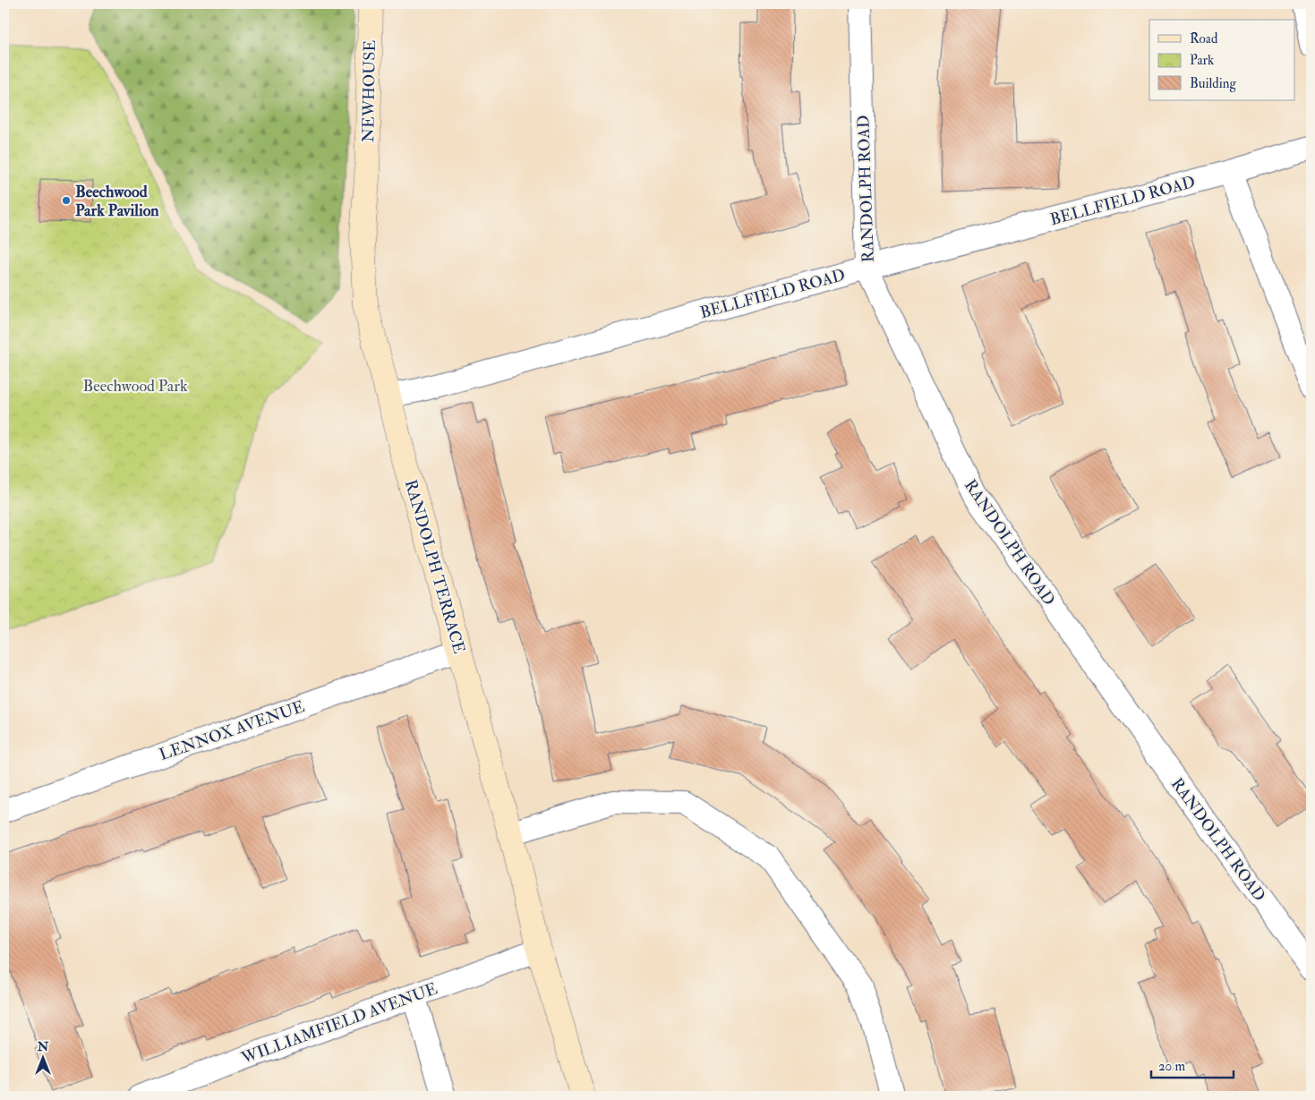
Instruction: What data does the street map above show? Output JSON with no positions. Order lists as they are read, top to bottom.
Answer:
{
  "streets": {
    "main road": ["NEWHOUSE", "RANDOLPH TERRACE"],
    "street": [
      "RANDOLPH ROAD",
      "BELLFIELD ROAD",
      "LENNOX AVENUE",
      "WILLIAMFIELD AVENUE"
    ]
  },
  "crossings": [
    ["NEWHOUSE", "RANDOLPH TERRACE"],
    ["RANDOLPH ROAD", "BELLFIELD ROAD"],
    ["BELLFIELD ROAD", "RANDOLPH TERRACE"],
    ["RANDOLPH TERRACE", "LENNOX AVENUE"],
    ["RANDOLPH TERRACE", "WILLIAMFIELD AVENUE"]
  ],
  "parks": ["Beechwood Park"],
  "places": ["Beechwood Park Pavilion"],
  "legend": ["Road", "Park", "Building"],
  "scale_bar": "20 m",
  "north": "top"
}
